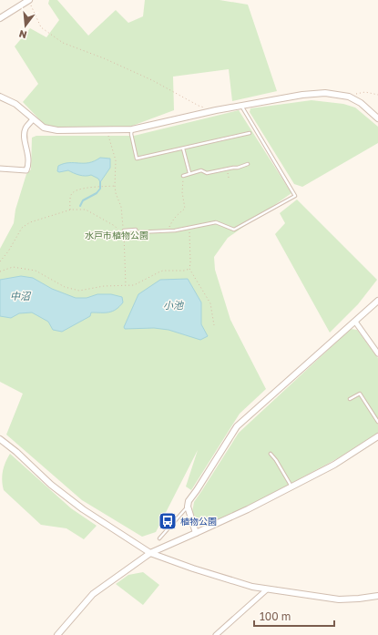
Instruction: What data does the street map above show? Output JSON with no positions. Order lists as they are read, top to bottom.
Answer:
{
  "water": ["中沼", "小池"],
  "parks": ["水戸市植物公園"],
  "places": {
    "bus stop": ["植物公園"]
  },
  "scale_bar": "100 m",
  "north": "bottom"
}
